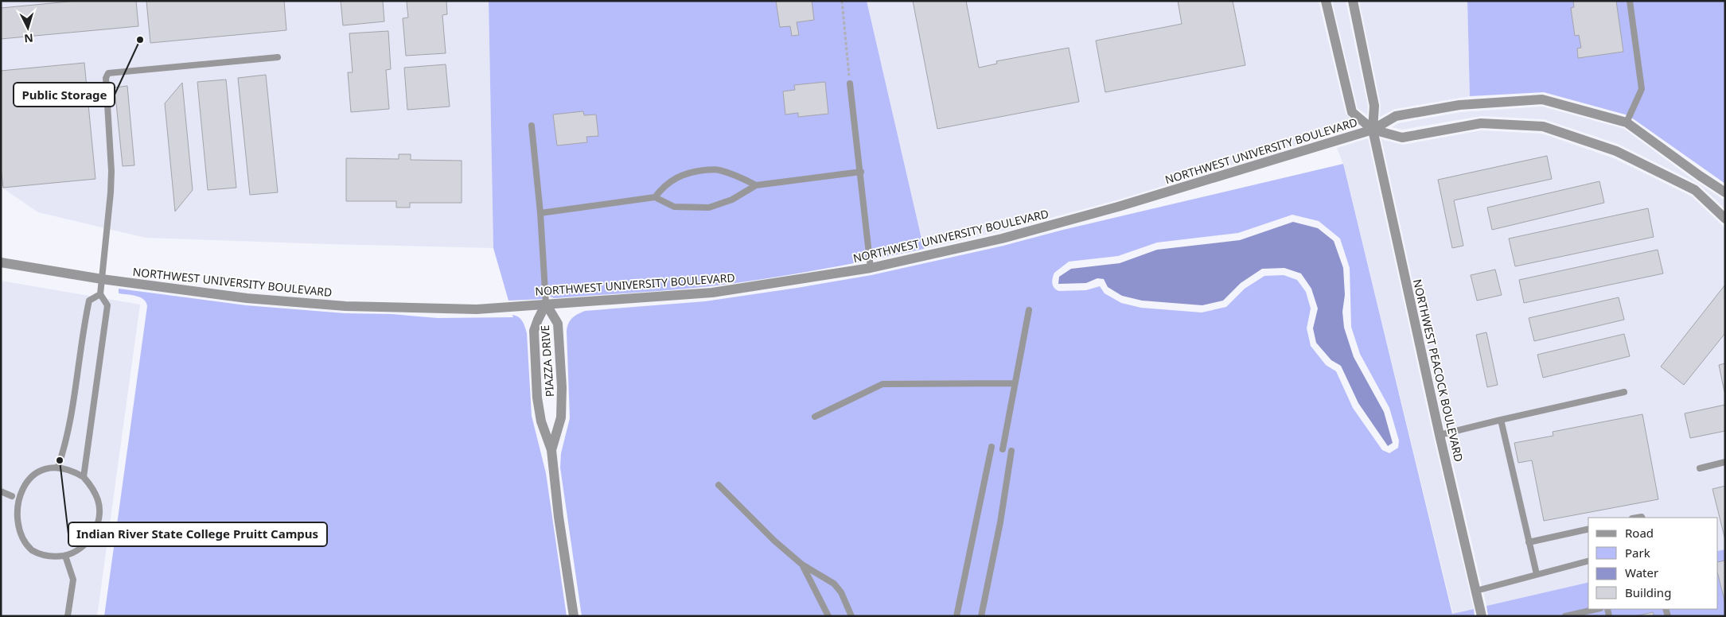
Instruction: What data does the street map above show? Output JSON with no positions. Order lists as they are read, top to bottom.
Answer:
{
  "streets": {
    "street": ["NORTHWEST UNIVERSITY BOULEVARD", "PIAZZA DRIVE", "NORTHWEST PEACOCK BOULEVARD"]
  },
  "crossings": [
    ["NORTHWEST UNIVERSITY BOULEVARD", "PIAZZA DRIVE"],
    ["NORTHWEST UNIVERSITY BOULEVARD", "NORTHWEST PEACOCK BOULEVARD"]
  ],
  "places": ["Public Storage", "Indian River State College Pruitt Campus"],
  "legend": [
    "Road",
    "Park",
    "Water",
    "Building"
  ],
  "north": "bottom"
}
